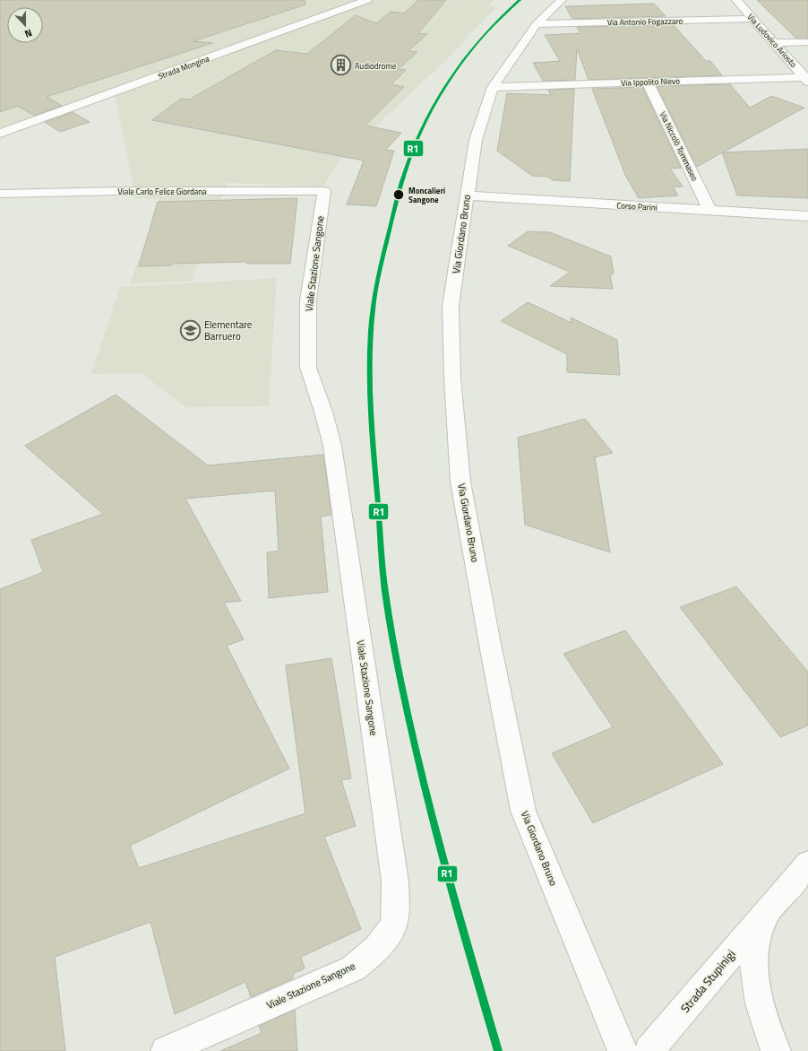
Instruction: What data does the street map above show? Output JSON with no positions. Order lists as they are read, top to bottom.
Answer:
{
  "streets": {
    "street": [
      "Via Antonio Fogazzaro",
      "Via Ludovico Ariosto",
      "Strada Mongina",
      "Via Ippolito Nievo",
      "Via Niccolò Tommaseo",
      "Viale Carlo Felice Giordana",
      "Corso Parini",
      "Via Giordano Bruno",
      "Viale Stazione Sangone",
      "Strada Stupinigi"
    ]
  },
  "crossings": [
    ["Via Antonio Fogazzaro", "Via Ludovico Ariosto"],
    ["Via Antonio Fogazzaro", "Via Giordano Bruno"],
    ["Via Ludovico Ariosto", "Via Ippolito Nievo"],
    ["Via Ippolito Nievo", "Via Niccolò Tommaseo"],
    ["Via Ippolito Nievo", "Via Giordano Bruno"],
    ["Via Niccolò Tommaseo", "Corso Parini"],
    ["Viale Carlo Felice Giordana", "Viale Stazione Sangone"],
    ["Corso Parini", "Via Giordano Bruno"]
  ],
  "places": {
    "building": ["Audiodrome"],
    "other": ["Moncalieri Sangone"],
    "school or university": ["Elementare Barruero"]
  },
  "lines": ["transit line R1"],
  "north": "bottom"
}
